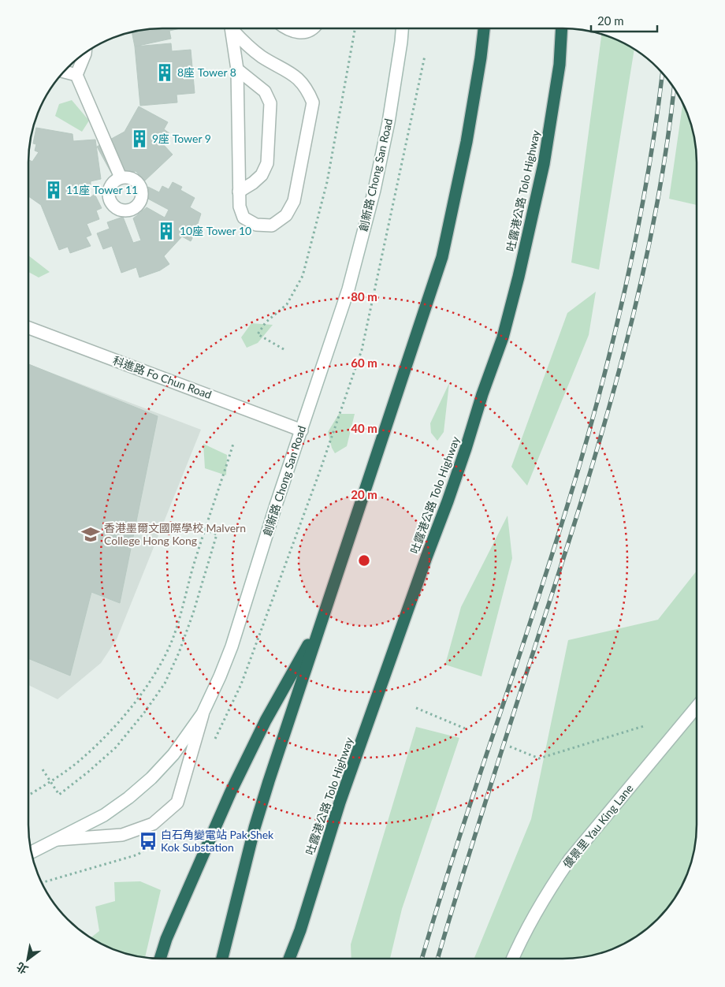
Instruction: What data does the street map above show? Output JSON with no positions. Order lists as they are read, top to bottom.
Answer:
{
  "streets": {
    "highway": ["吐露港公路 Tolo Highway"],
    "main road": ["創新路 Chong San Road", "科進路 Fo Chun Road", "優景里 Yau King Lane"]
  },
  "crossings": [
    ["創新路 Chong San Road", "科進路 Fo Chun Road"]
  ],
  "places": {
    "building": [
      "8座 Tower 8",
      "9座 Tower 9",
      "11座 Tower 11",
      "10座 Tower 10"
    ],
    "school or university": ["香港墨爾文國際學校 Malvern College Hong Kong"],
    "bus stop": ["白石角變電站 Pak Shek Kok Substation"]
  },
  "scale_bar": "20 m",
  "north": "bottom left",
  "rings": [
    "80 m",
    "60 m",
    "40 m",
    "20 m"
  ]
}
